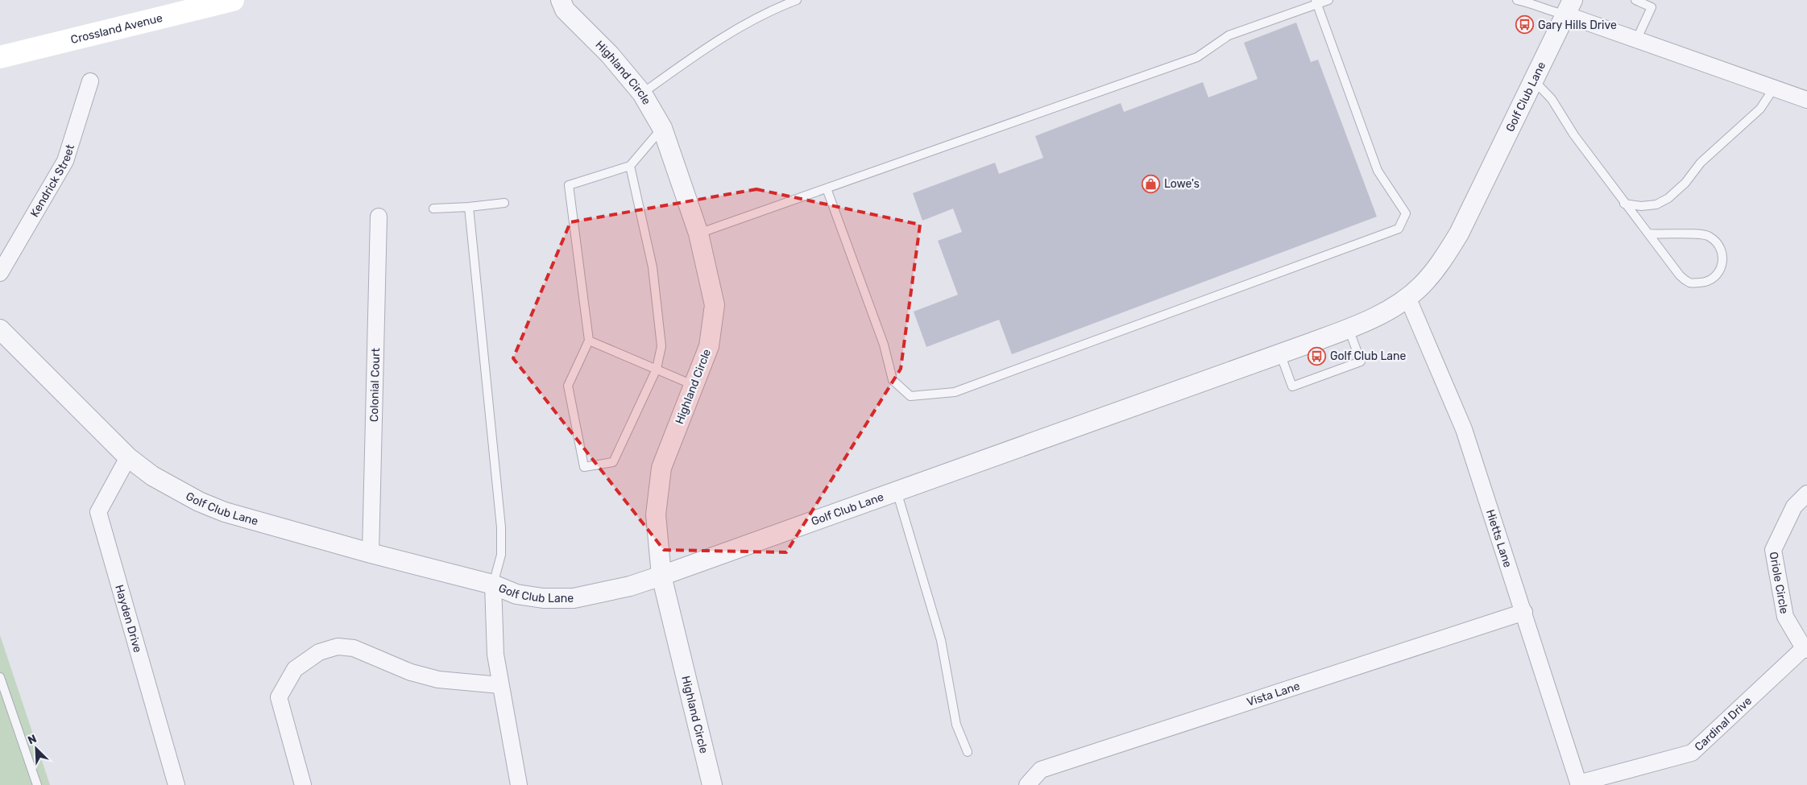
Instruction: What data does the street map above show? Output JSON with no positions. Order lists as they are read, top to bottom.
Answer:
{
  "streets": {
    "main road": ["Crossland Avenue"],
    "street": [
      "Highland Circle",
      "Golf Club Lane",
      "Kendrick Street",
      "Colonial Court",
      "Hietts Lane",
      "Oriole Circle",
      "Hayden Drive",
      "Vista Lane",
      "Cardinal Drive"
    ]
  },
  "crossings": [
    ["Highland Circle", "Golf Club Lane"],
    ["Golf Club Lane", "Colonial Court"],
    ["Golf Club Lane", "Hietts Lane"],
    ["Golf Club Lane", "Hayden Drive"],
    ["Hietts Lane", "Vista Lane"],
    ["Hietts Lane", "Cardinal Drive"],
    ["Oriole Circle", "Cardinal Drive"]
  ],
  "places": {
    "bus stop": ["Gary Hills Drive", "Golf Club Lane"],
    "shop": ["Lowe's"]
  },
  "north": "top left"
}
